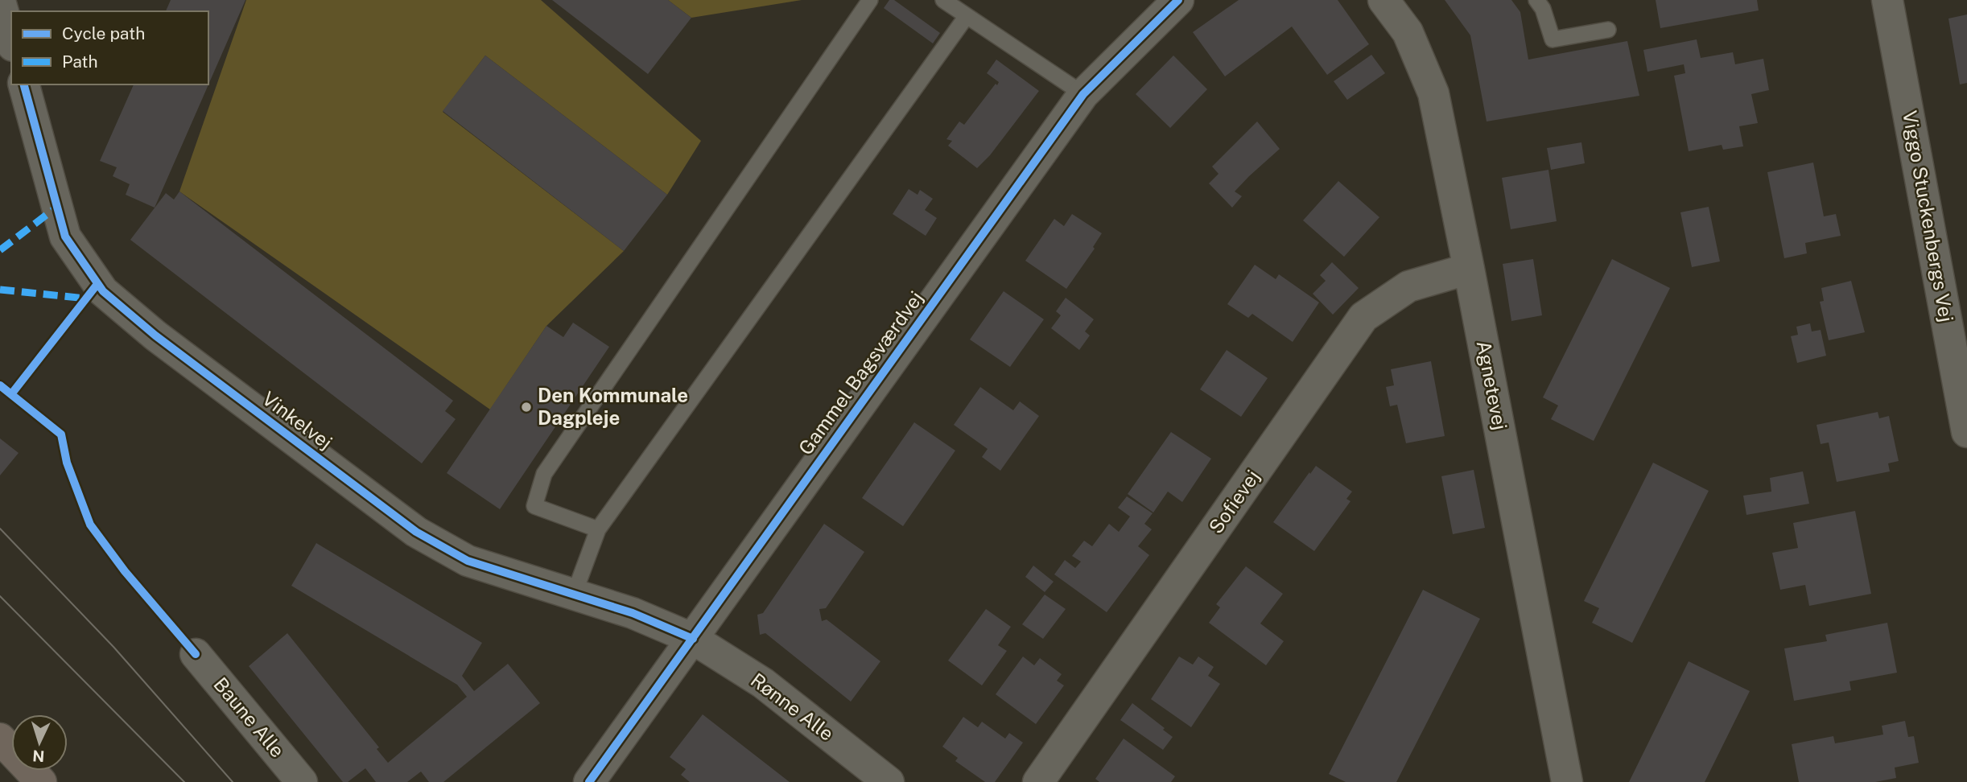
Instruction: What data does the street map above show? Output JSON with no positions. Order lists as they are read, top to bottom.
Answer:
{
  "streets": {
    "street": [
      "Viggo Stuckenbergs Vej",
      "Gammel Bagsværdvej",
      "Agnetevej",
      "Vinkelvej",
      "Sofievej",
      "Rønne Alle",
      "Baune Alle"
    ]
  },
  "crossings": [
    ["Gammel Bagsværdvej", "Vinkelvej"],
    ["Gammel Bagsværdvej", "Rønne Alle"],
    ["Agnetevej", "Sofievej"],
    ["Vinkelvej", "Rønne Alle"]
  ],
  "places": ["Den Kommunale Dagpleje"],
  "legend": ["Cycle path", "Path"],
  "north": "bottom"
}
